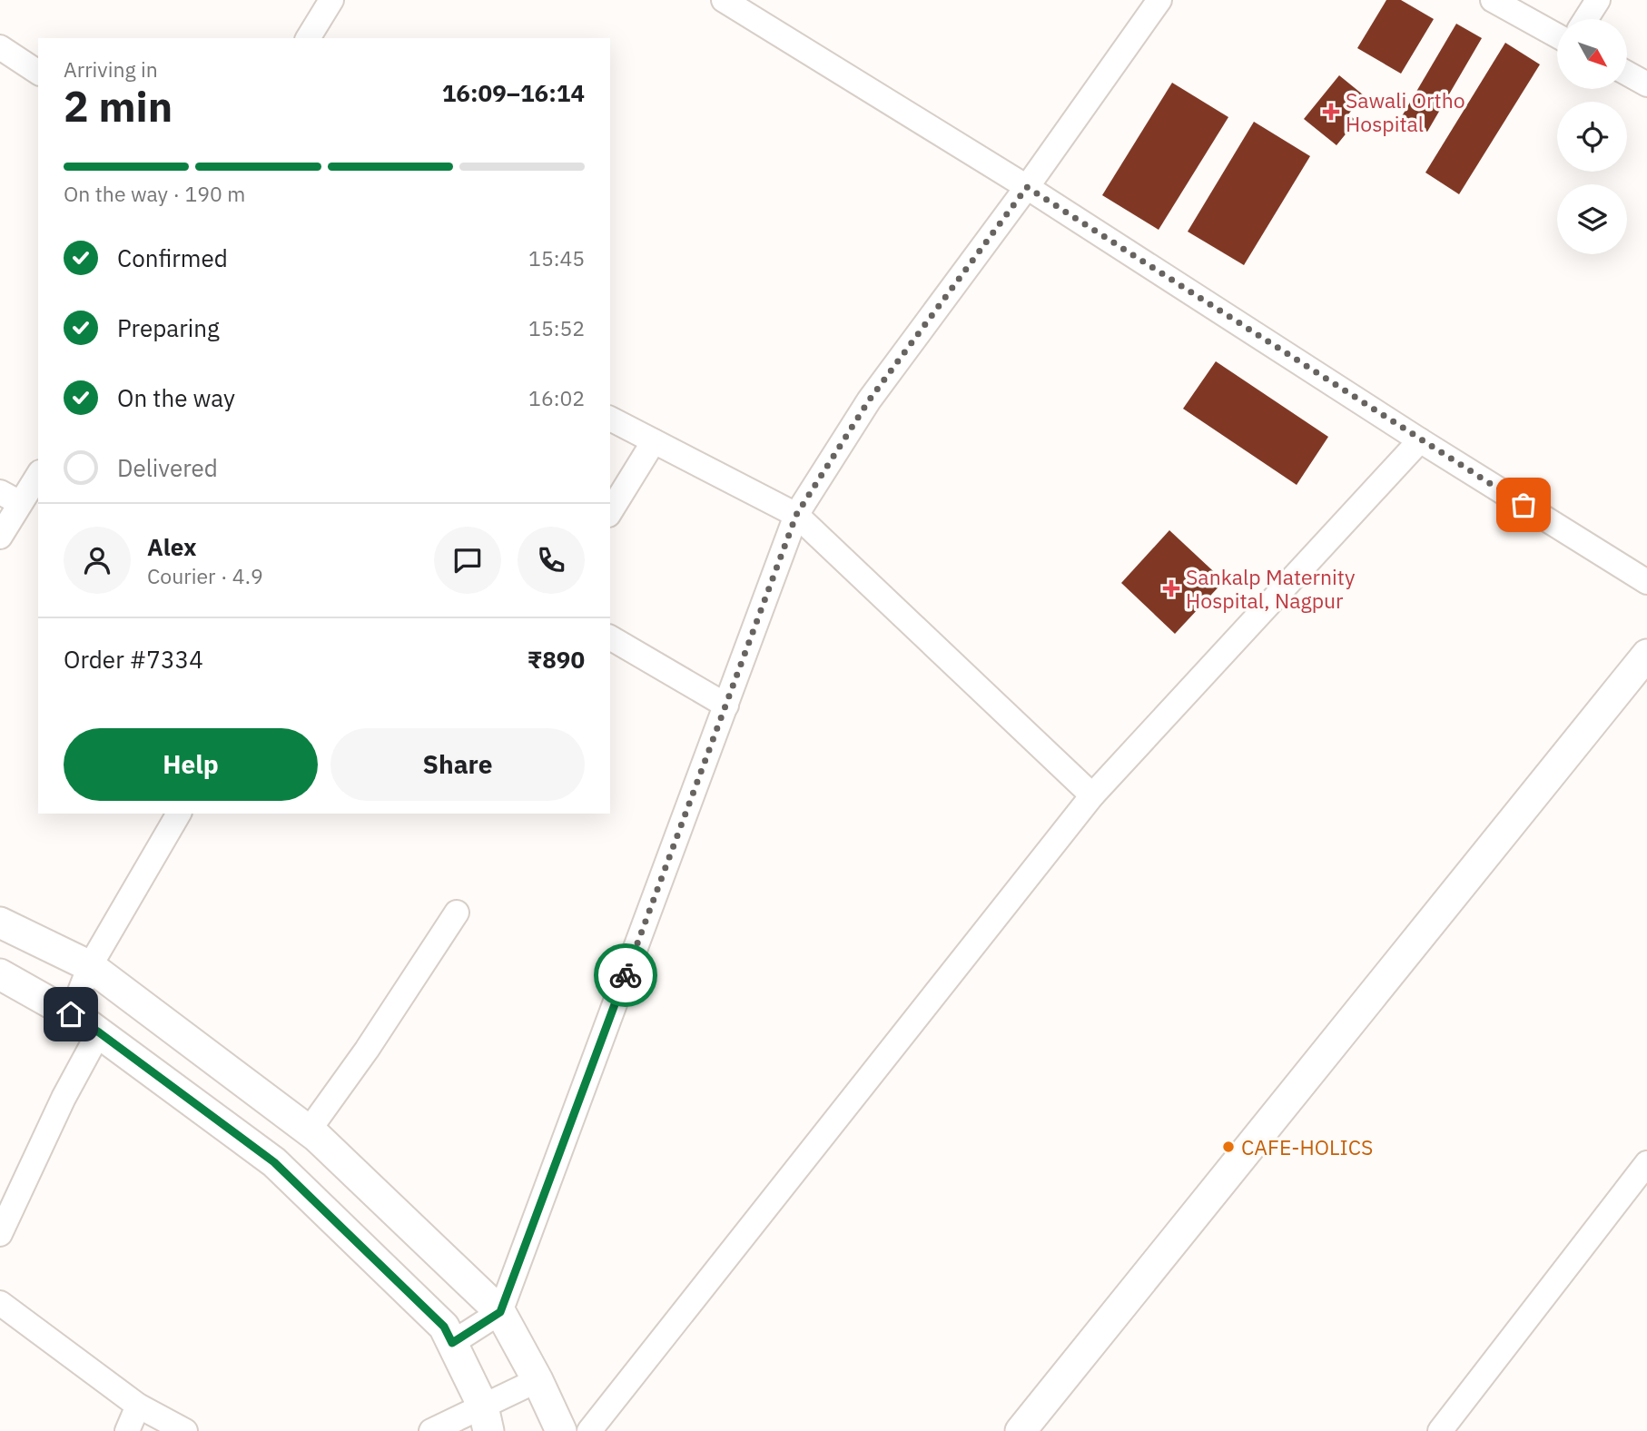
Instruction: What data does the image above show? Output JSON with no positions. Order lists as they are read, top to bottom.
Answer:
{
  "places": {
    "health": ["Sawali Ortho Hospital", "Sankalp Maternity Hospital, Nagpur"],
    "other": ["CAFE-HOLICS"]
  },
  "north": "bottom right",
  "page": {
    "heading": ["2 min", "Arriving in", "16:09–16:14"],
    "panel": [
      "Alex",
      "Courier · 4.9",
      "Order #7334",
      "₹890"
    ],
    "bar": "On the way · 190 m",
    "list": [
      ["Confirmed", "15:45"],
      ["Preparing", "15:52"],
      ["On the way", "16:02"],
      "Delivered"
    ],
    "buttons": ["Help", "Share"]
  }
}
